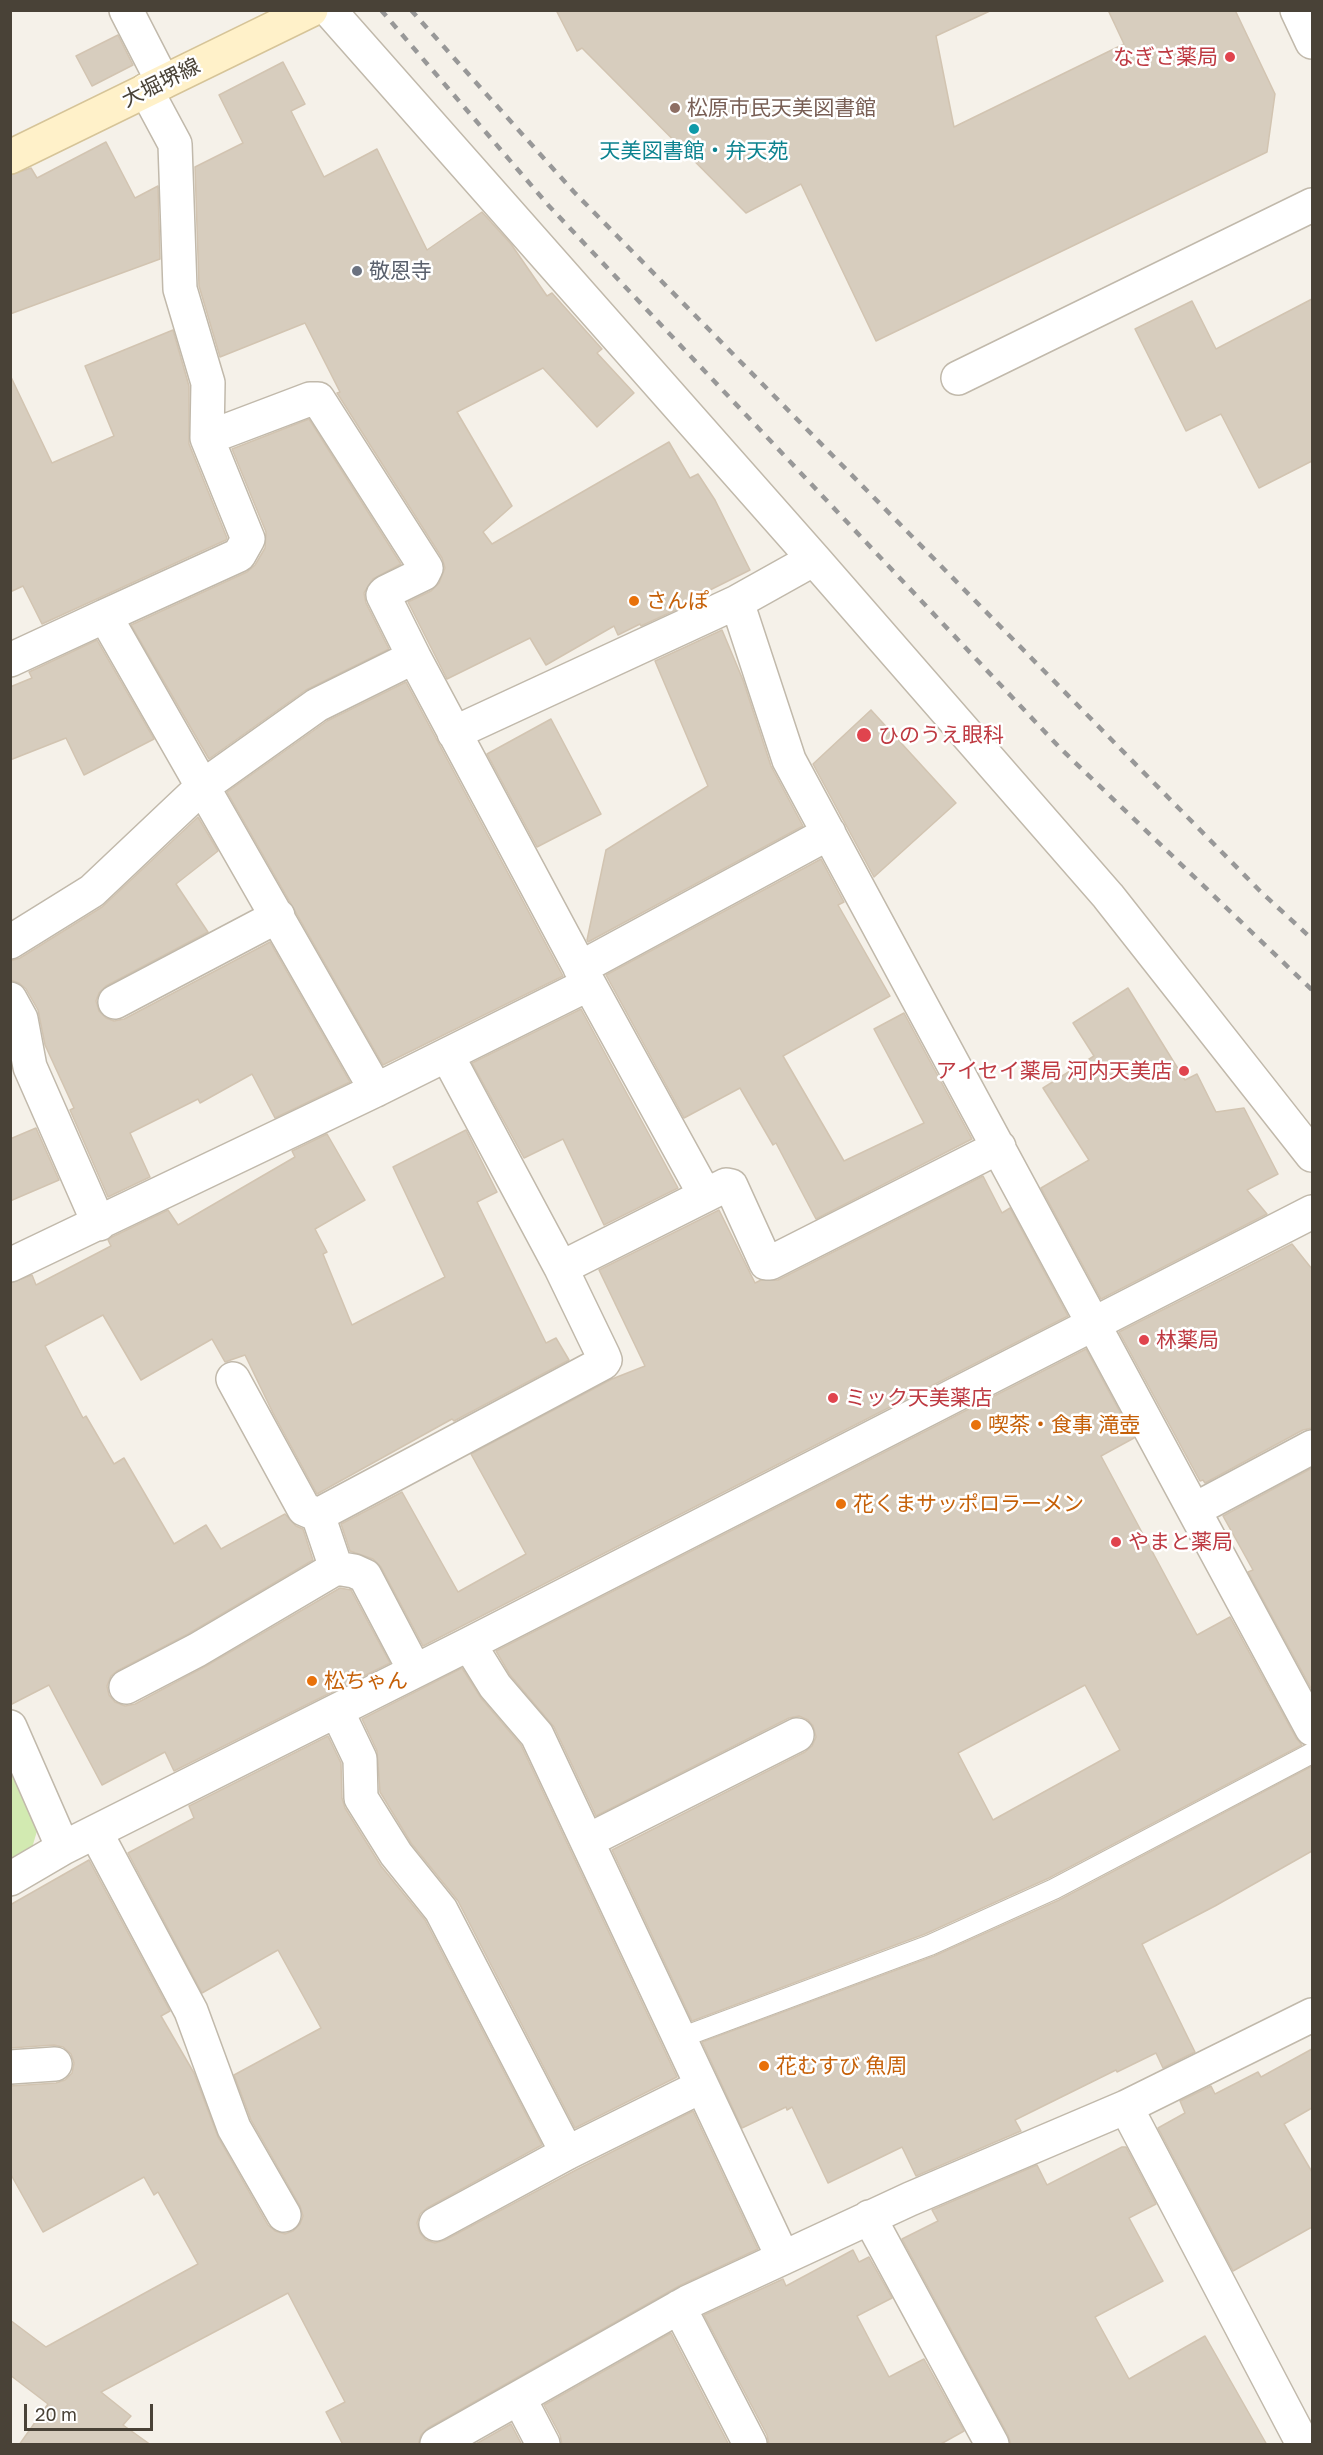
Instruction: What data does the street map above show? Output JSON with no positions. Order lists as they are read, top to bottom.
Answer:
{
  "streets": {
    "main road": ["大堀堺線"]
  },
  "places": [
    "なぎさ薬局",
    "松原市民天美図書館",
    "天美図書館・弁天苑",
    "敬恩寺",
    "さんぽ",
    "ひのうえ眼科",
    "アイセイ薬局 河内天美店",
    "林薬局",
    "ミック天美薬店",
    "喫茶・食事 滝壺",
    "花くまサッポロラーメン",
    "やまと薬局",
    "松ちゃん",
    "花むすび 魚周"
  ],
  "scale_bar": "20 m"
}
